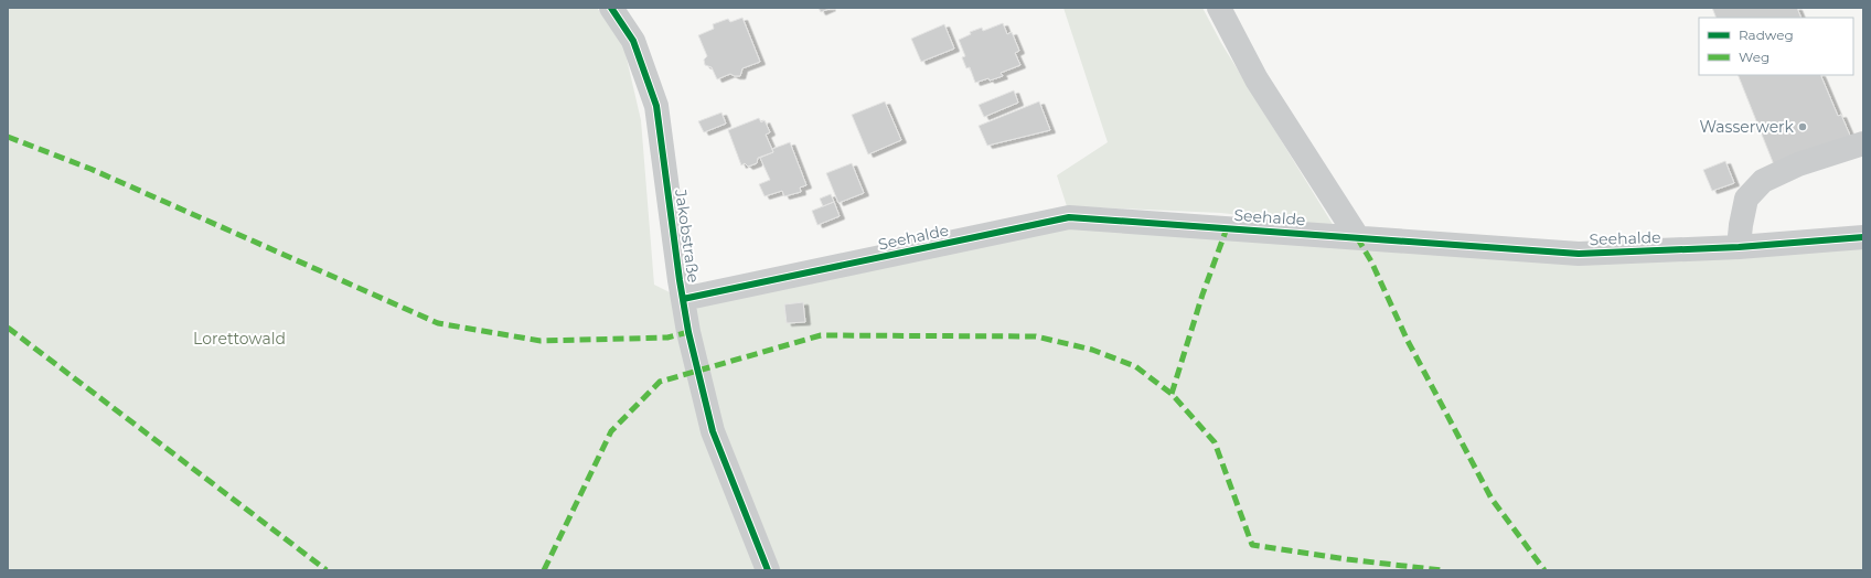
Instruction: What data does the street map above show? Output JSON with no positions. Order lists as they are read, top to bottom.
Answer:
{
  "streets": {
    "street": ["Seehalde", "Jakobstraße"]
  },
  "crossings": [
    ["Seehalde", "Jakobstraße"]
  ],
  "parks": ["Lorettowald"],
  "places": ["Wasserwerk"],
  "legend": ["Radweg", "Weg"]
}
